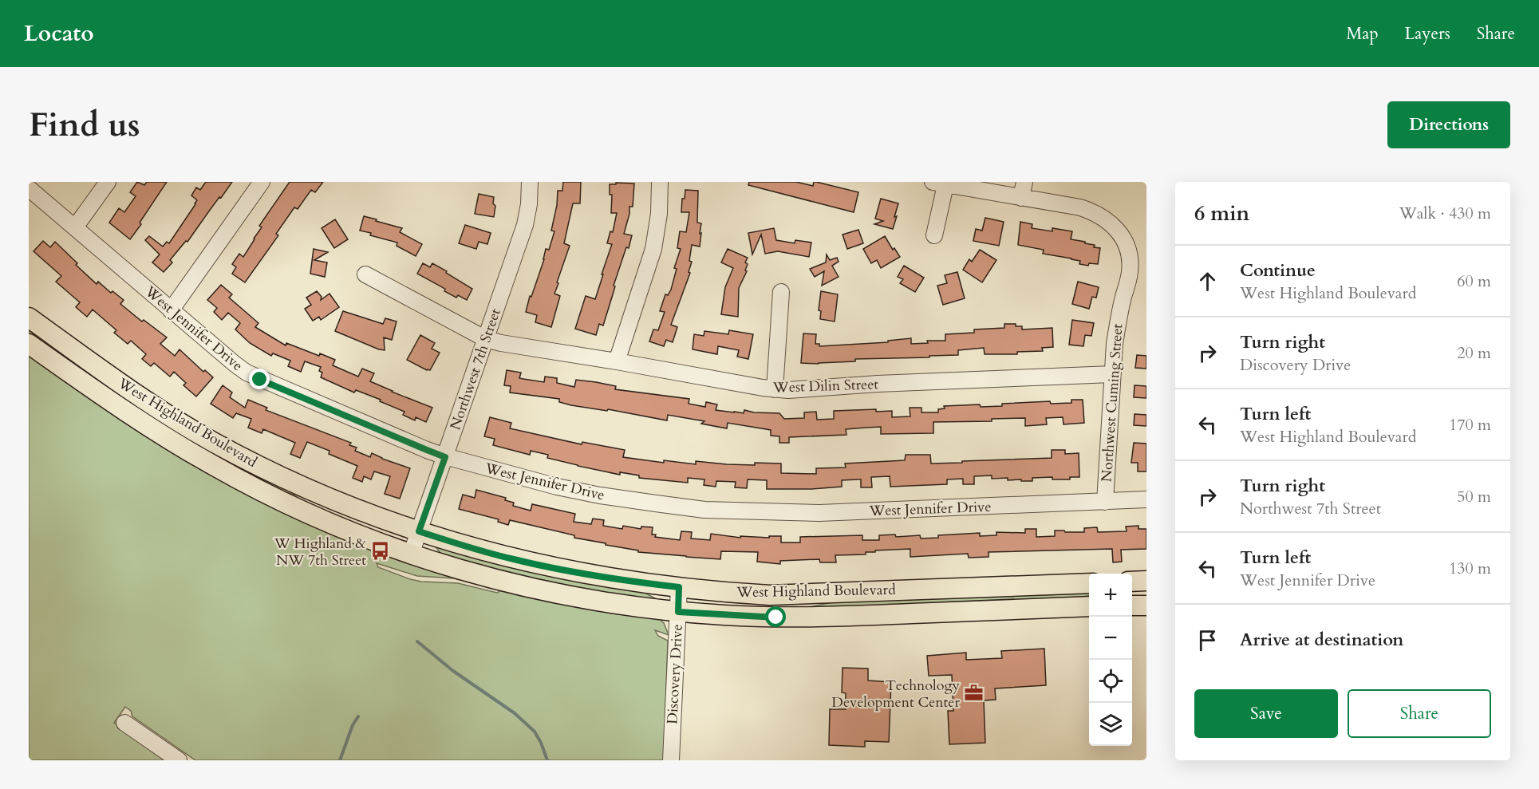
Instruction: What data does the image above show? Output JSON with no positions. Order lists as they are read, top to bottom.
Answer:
{
  "streets": {
    "main road": ["West Highland Boulevard"],
    "street": [
      "West Jennifer Drive",
      "Northwest 7th Street",
      "West Dilin Street",
      "Northwest Cuming Street",
      "Discovery Drive"
    ]
  },
  "crossings": [
    ["West Jennifer Drive", "Northwest 7th Street"],
    ["West Jennifer Drive", "Northwest Cuming Street"],
    ["Northwest 7th Street", "West Dilin Street"],
    ["Northwest 7th Street", "West Highland Boulevard"],
    ["West Dilin Street", "Northwest Cuming Street"],
    ["West Highland Boulevard", "Discovery Drive"]
  ],
  "places": {
    "bus stop": ["W Highland & NW 7th Street"],
    "office": ["Technology Development Center"]
  },
  "page": {
    "header": "Locato",
    "nav": ["Map", "Layers", "Share"],
    "buttons": [
      "Directions",
      ["Save", "Share"]
    ],
    "title": "Find us",
    "heading": ["6 min", "Walk · 430 m"],
    "list": [
      ["Continue", "West Highland Boulevard", "60 m"],
      ["Turn right", "Discovery Drive", "20 m"],
      ["Turn left", "West Highland Boulevard", "170 m"],
      ["Turn right", "Northwest 7th Street", "50 m"],
      ["Turn left", "West Jennifer Drive", "130 m"],
      "Arrive at destination"
    ],
    "map_buttons": ["+", "−"]
  }
}
